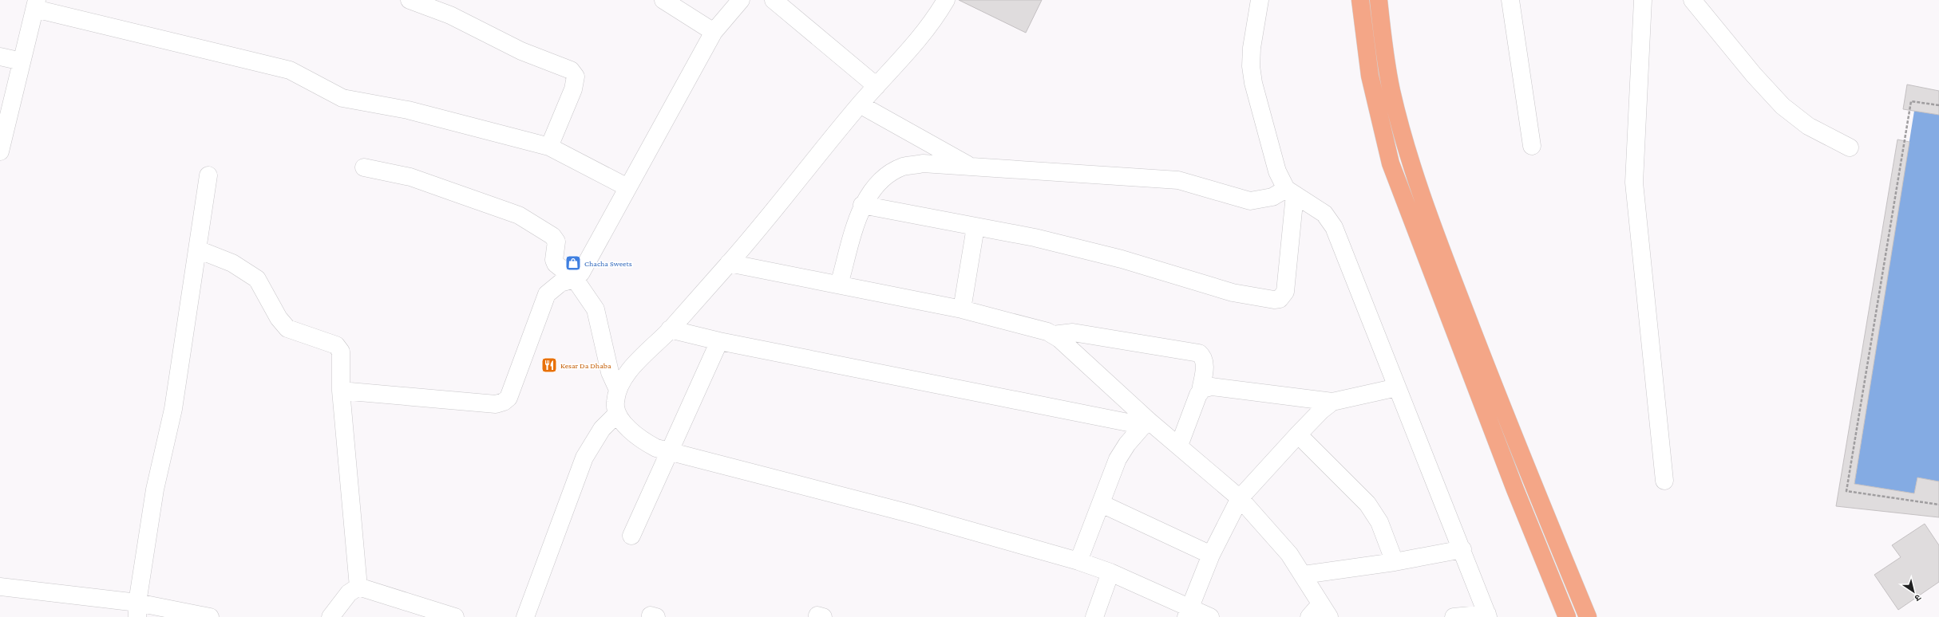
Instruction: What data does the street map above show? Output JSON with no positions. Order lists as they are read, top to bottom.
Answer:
{
  "places": {
    "shop": ["Chacha Sweets"],
    "restaurant": ["Kesar Da Dhaba"]
  },
  "north": "bottom right"
}
